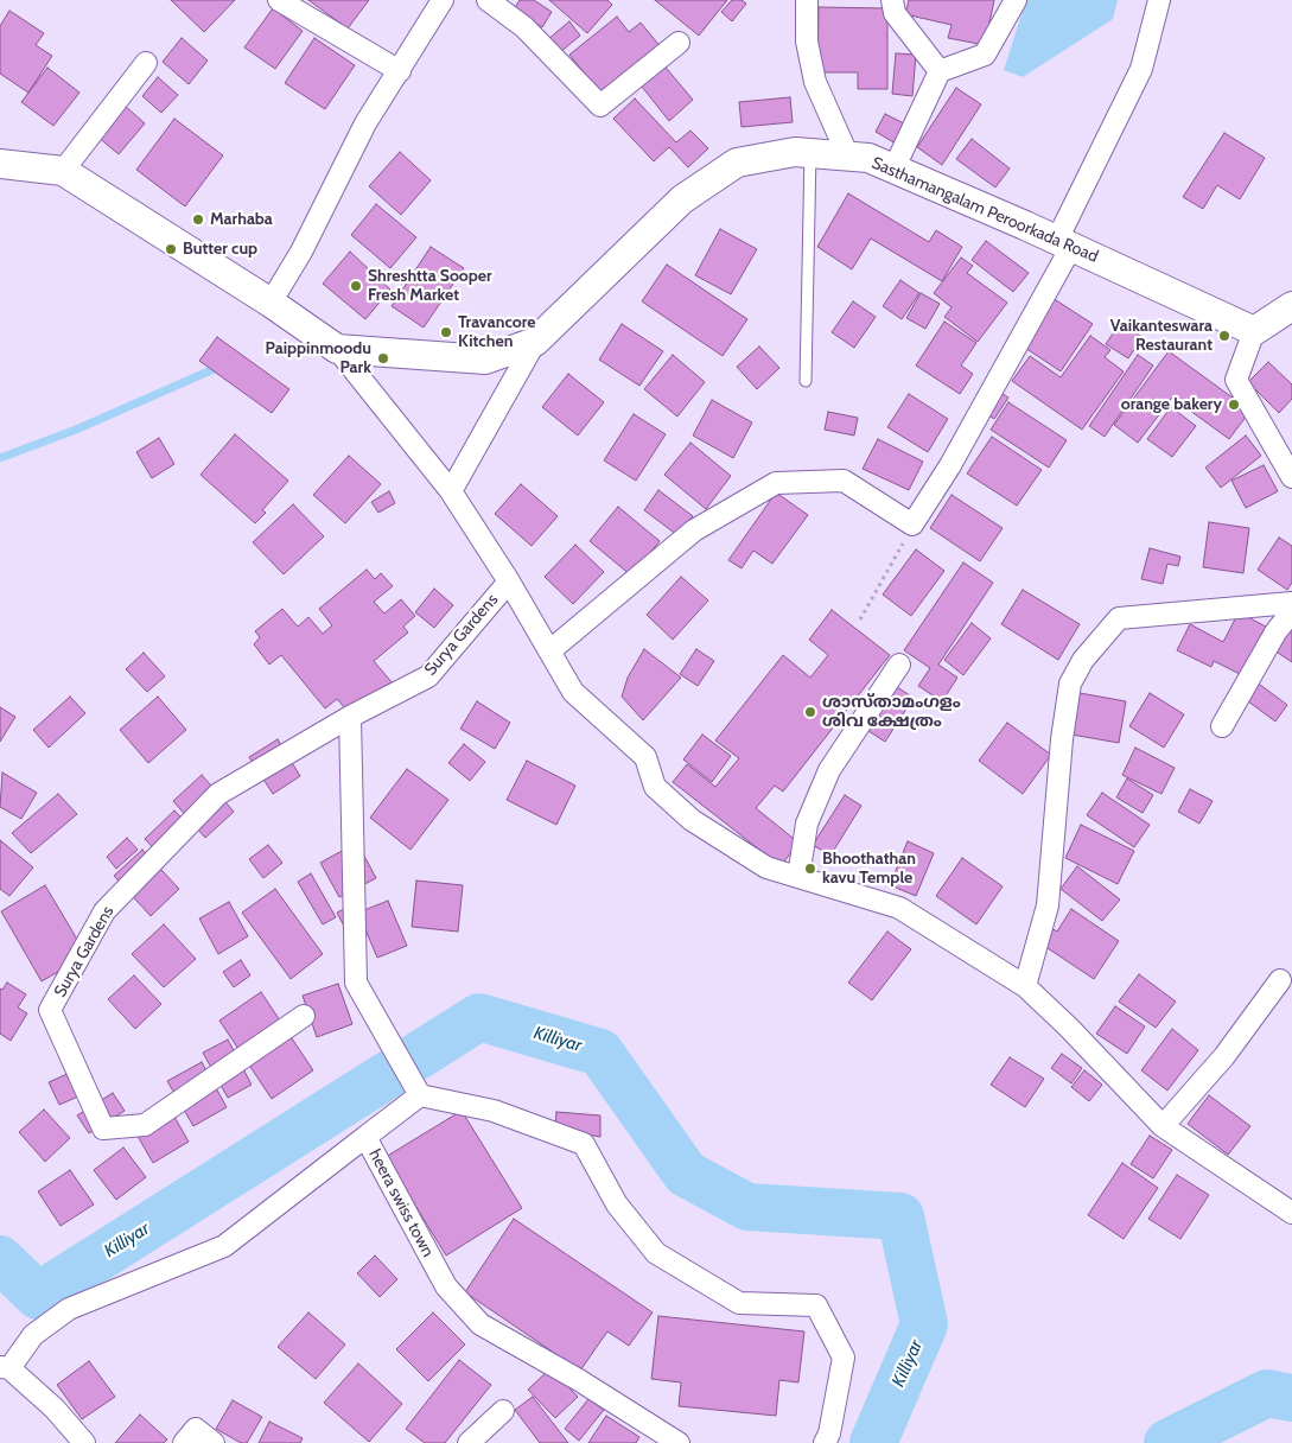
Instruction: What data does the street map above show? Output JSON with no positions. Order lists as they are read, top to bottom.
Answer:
{
  "streets": {
    "street": ["Sasthamangalam Peroorkada Road", "Surya Gardens", "heera swiss town"]
  },
  "water": ["Killiyar"],
  "places": [
    "Marhaba",
    "Butter cup",
    "Shreshtta Sooper Fresh Market",
    "Travancore Kitchen",
    "Vaikanteswara Restaurant",
    "Paippinmoodu Park",
    "orange bakery",
    "ശാസ്താമംഗളം ശിവ ക്ഷേത്രം",
    "Bhoothathan kavu Temple"
  ]
}
